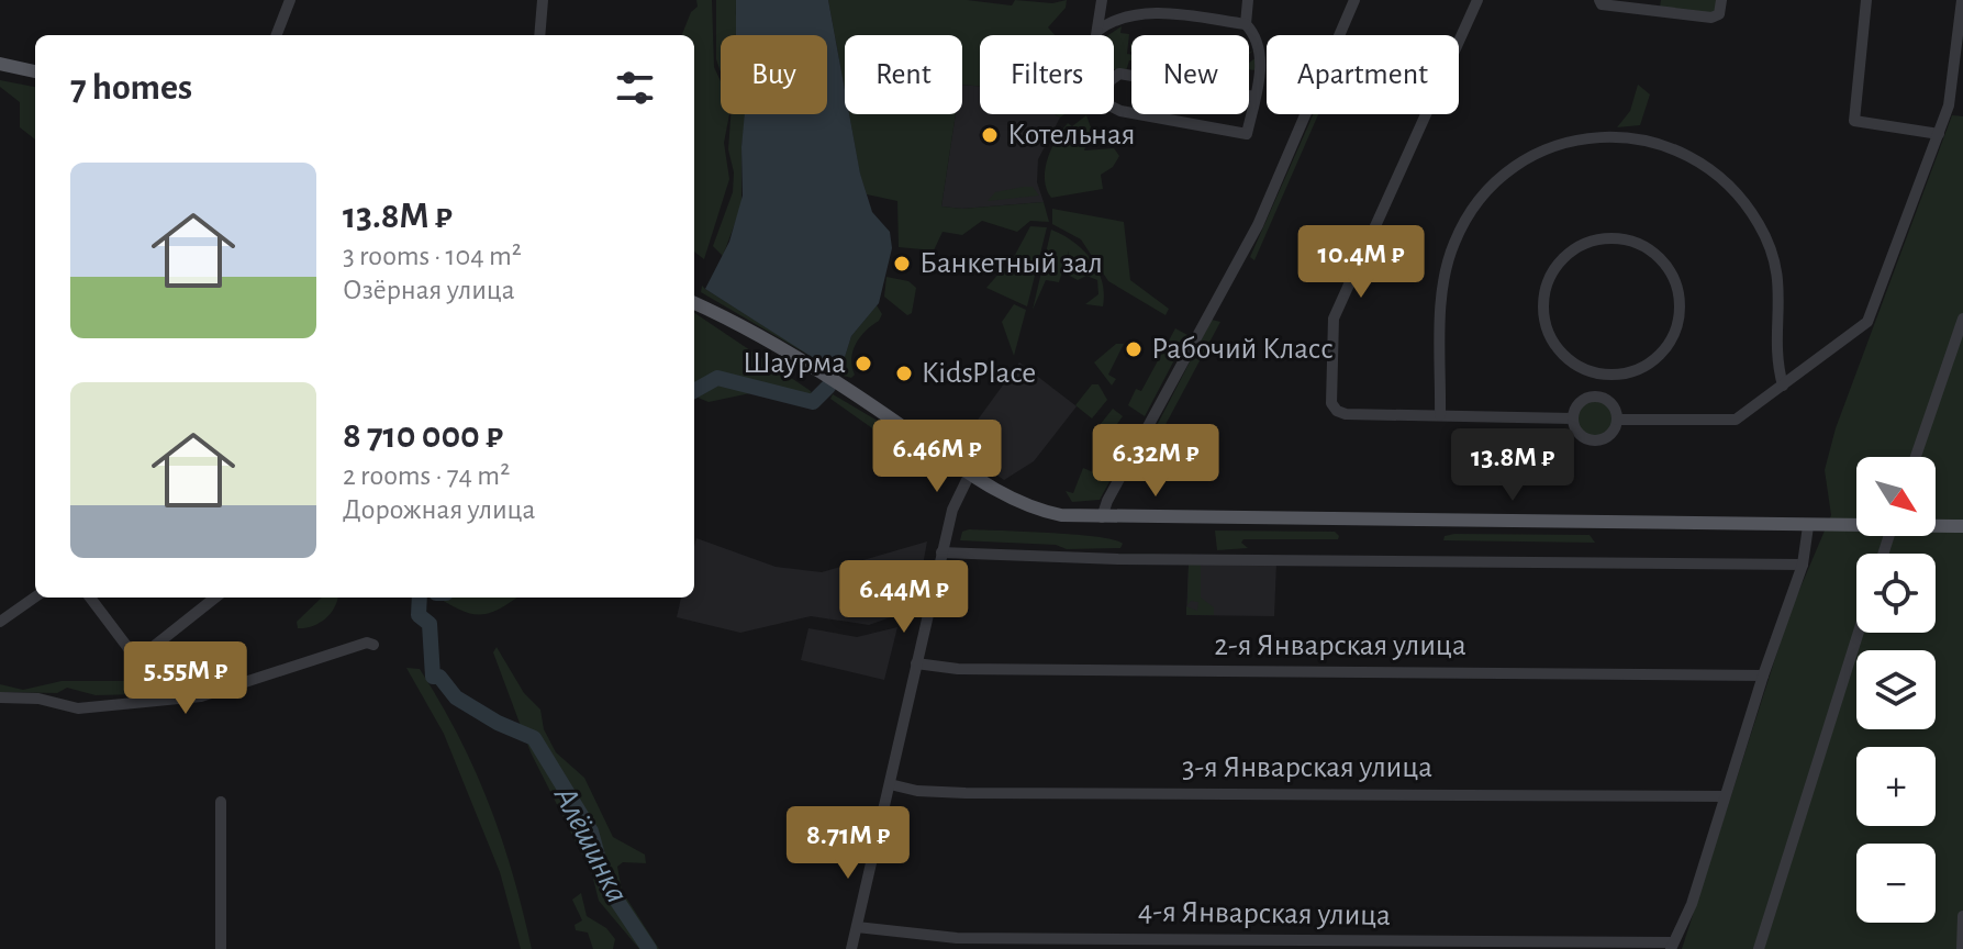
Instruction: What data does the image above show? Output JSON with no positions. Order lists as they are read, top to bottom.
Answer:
{
  "streets": {
    "street": ["2-я Январская улица", "3-я Январская улица", "4-я Январская улица"]
  },
  "water": ["Алёшинка"],
  "places": [
    "Котельная",
    "Банкетный зал",
    "Рабочий Класс",
    "Шаурма",
    "KidsPlace"
  ],
  "north": "bottom right",
  "page": {
    "chip": [
      "Buy",
      "Rent",
      "Filters",
      "New",
      "Apartment"
    ],
    "heading": "7 homes",
    "list": [
      {
        "name": "13.8M ₽",
        "note": "3 rooms · 104 m² · Озёрная улица"
      },
      {
        "name": "8 710 000 ₽",
        "note": "2 rooms · 74 m² · Дорожная улица"
      }
    ],
    "price": [
      "10.4M ₽",
      "6.46M ₽",
      "6.32M ₽",
      "13.8M ₽",
      "6.44M ₽",
      "5.55M ₽",
      "8.71M ₽"
    ],
    "map_buttons": ["+", "−"]
  }
}
